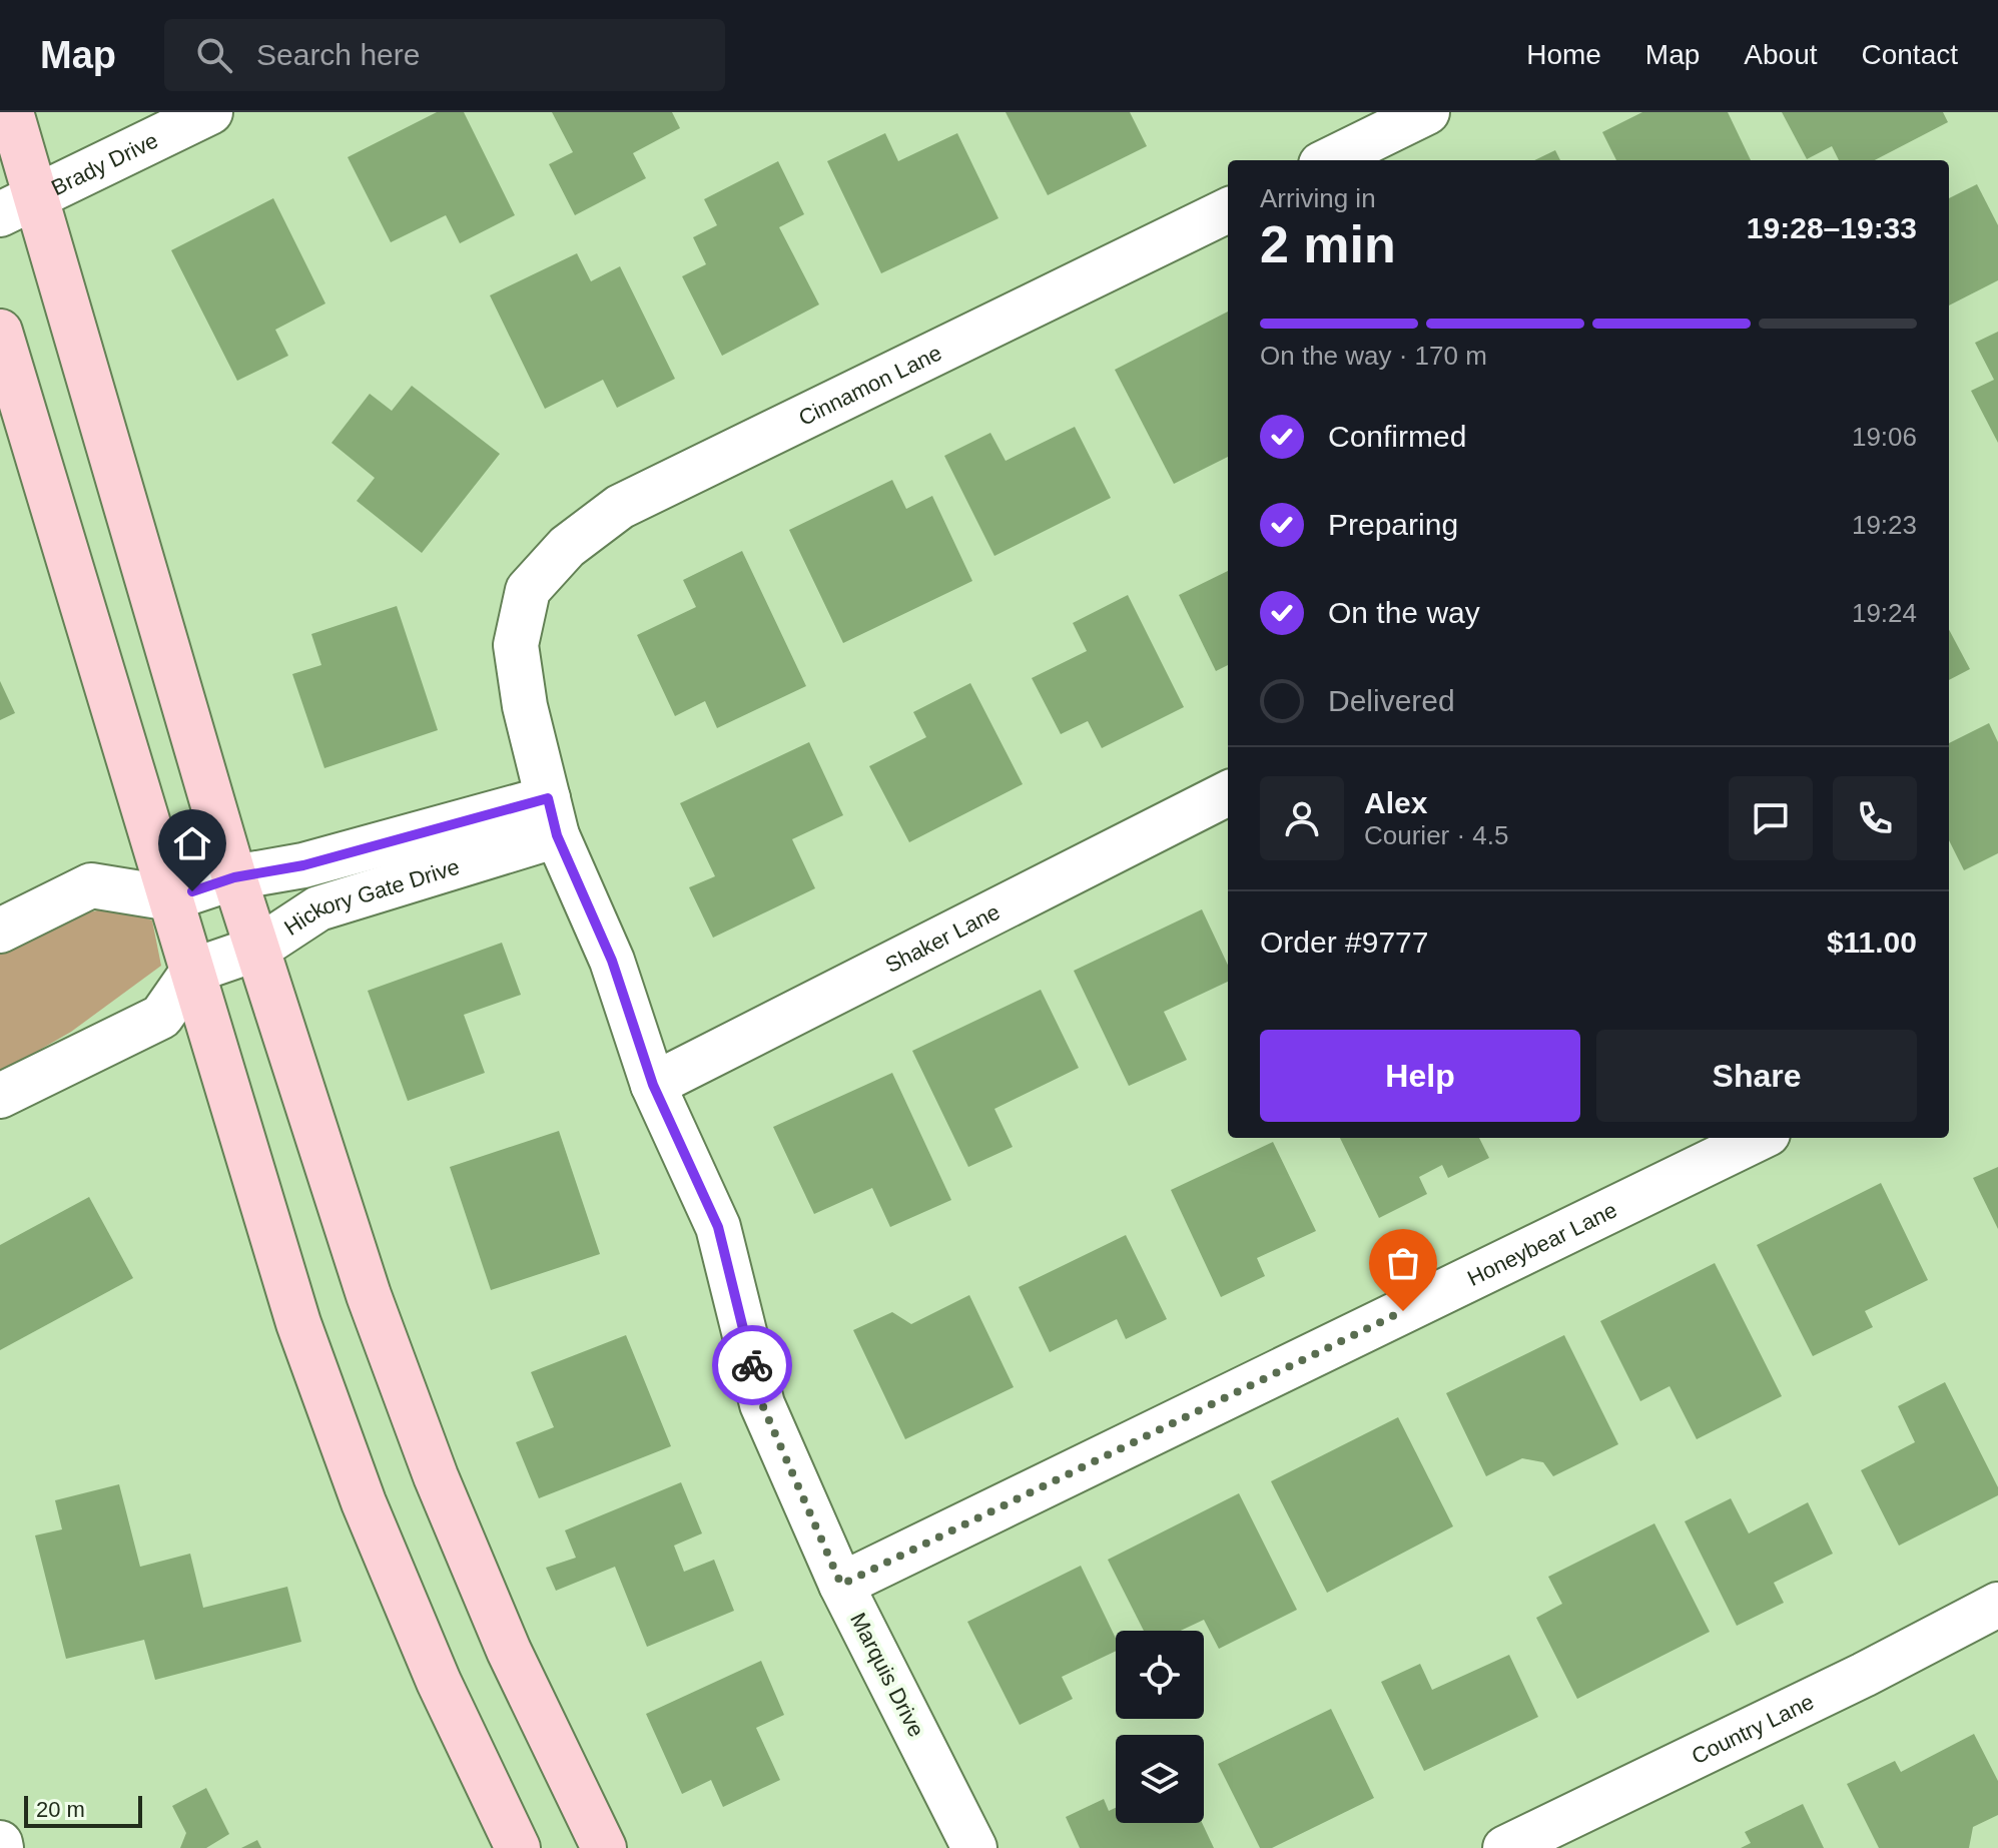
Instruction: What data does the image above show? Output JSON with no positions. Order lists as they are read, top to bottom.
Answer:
{
  "streets": {
    "street": [
      "Brady Drive",
      "Cinnamon Lane",
      "Hickory Gate Drive",
      "Shaker Lane",
      "Honeybear Lane",
      "Marquis Drive",
      "Country Lane"
    ]
  },
  "crossings": [
    ["Cinnamon Lane", "Marquis Drive"],
    ["Hickory Gate Drive", "Marquis Drive"],
    ["Shaker Lane", "Marquis Drive"],
    ["Honeybear Lane", "Marquis Drive"]
  ],
  "scale_bar": "20 m",
  "page": {
    "header": "Map",
    "search": "Search here",
    "nav": [
      "Home",
      "Map",
      "About",
      "Contact"
    ],
    "heading": ["2 min", "Arriving in", "19:28–19:33"],
    "panel": [
      "Alex",
      "Courier · 4.5",
      "Order #9777",
      "$11.00"
    ],
    "bar": "On the way · 170 m",
    "list": [
      ["Confirmed", "19:06"],
      ["Preparing", "19:23"],
      ["On the way", "19:24"],
      "Delivered"
    ],
    "buttons": ["Help", "Share"],
    "scale": "20 m"
  }
}
